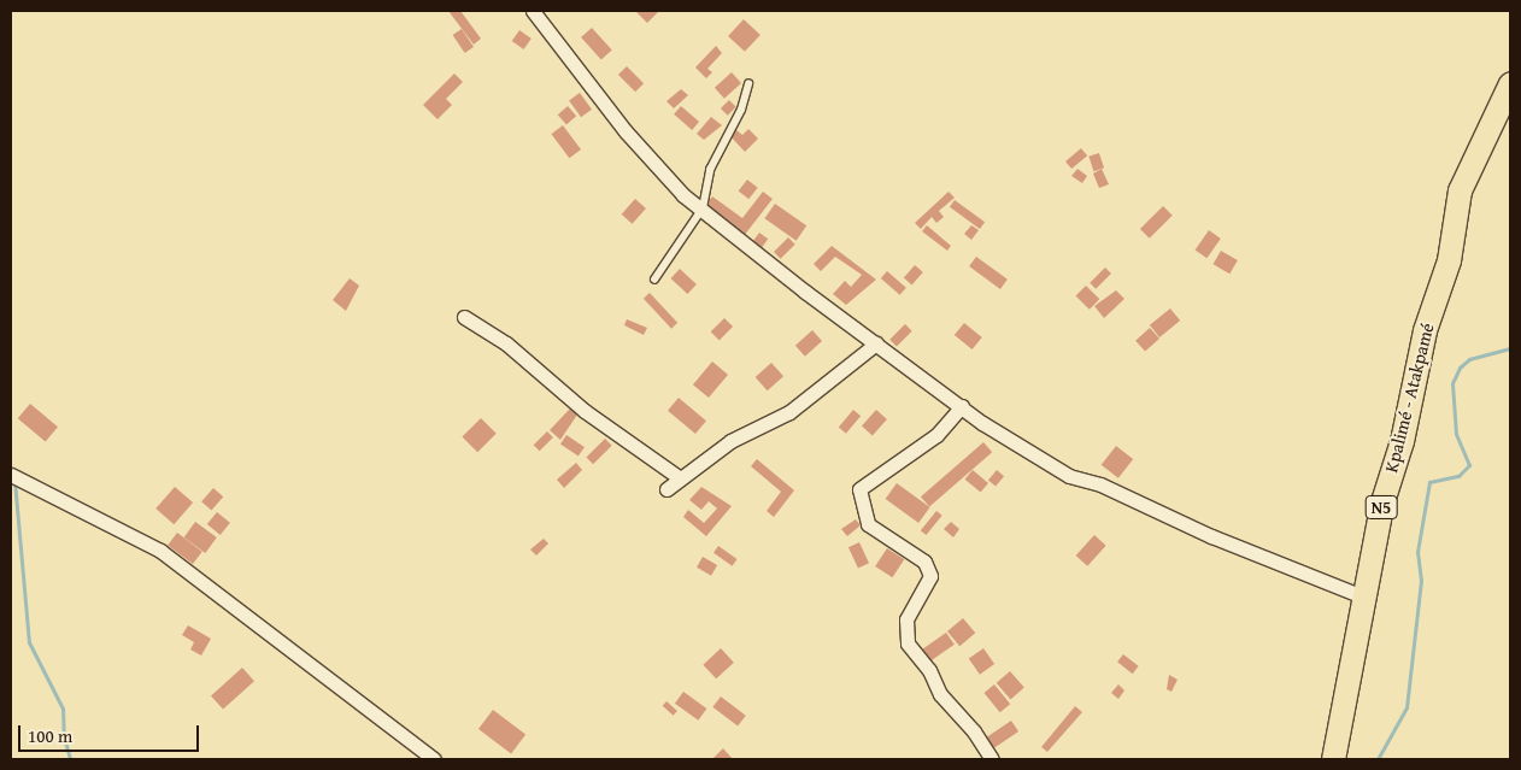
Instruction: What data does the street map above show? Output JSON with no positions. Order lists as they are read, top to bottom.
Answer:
{
  "streets": {
    "main road": ["Kpalimé - Atakpamé", "N5"]
  },
  "scale_bar": "100 m"
}
